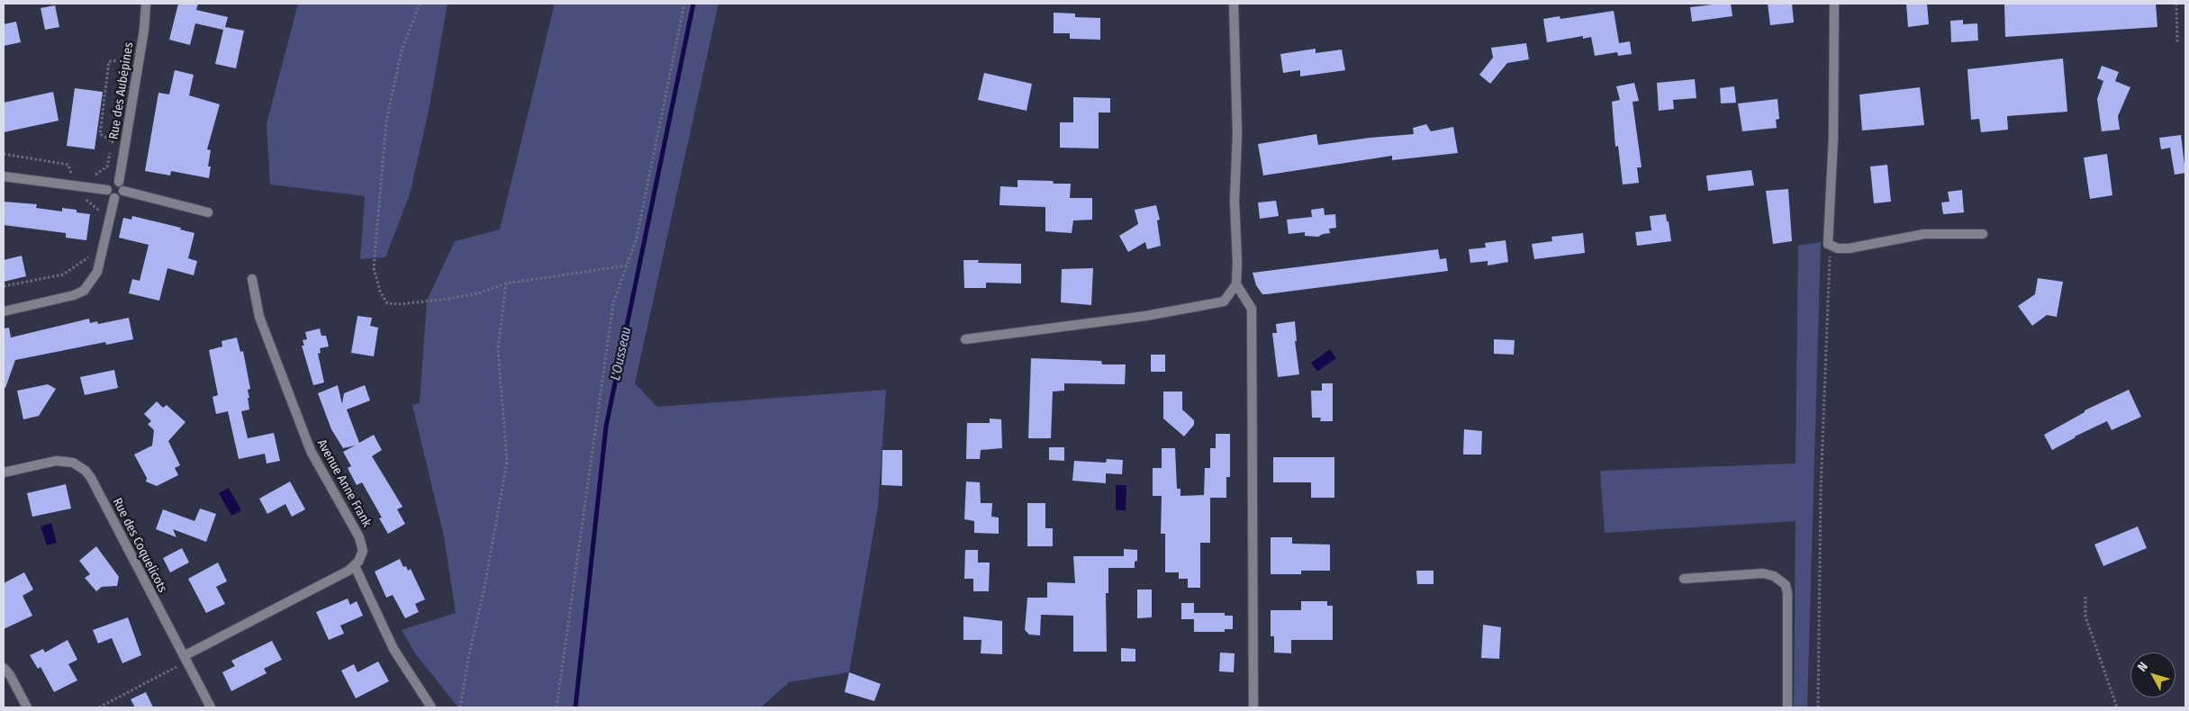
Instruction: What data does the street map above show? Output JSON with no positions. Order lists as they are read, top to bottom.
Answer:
{
  "streets": {
    "street": ["Rue des Aubépines", "Avenue Anne Frank", "Rue des Coquelicots"]
  },
  "water": ["L'Ousseau"],
  "north": "top left"
}
